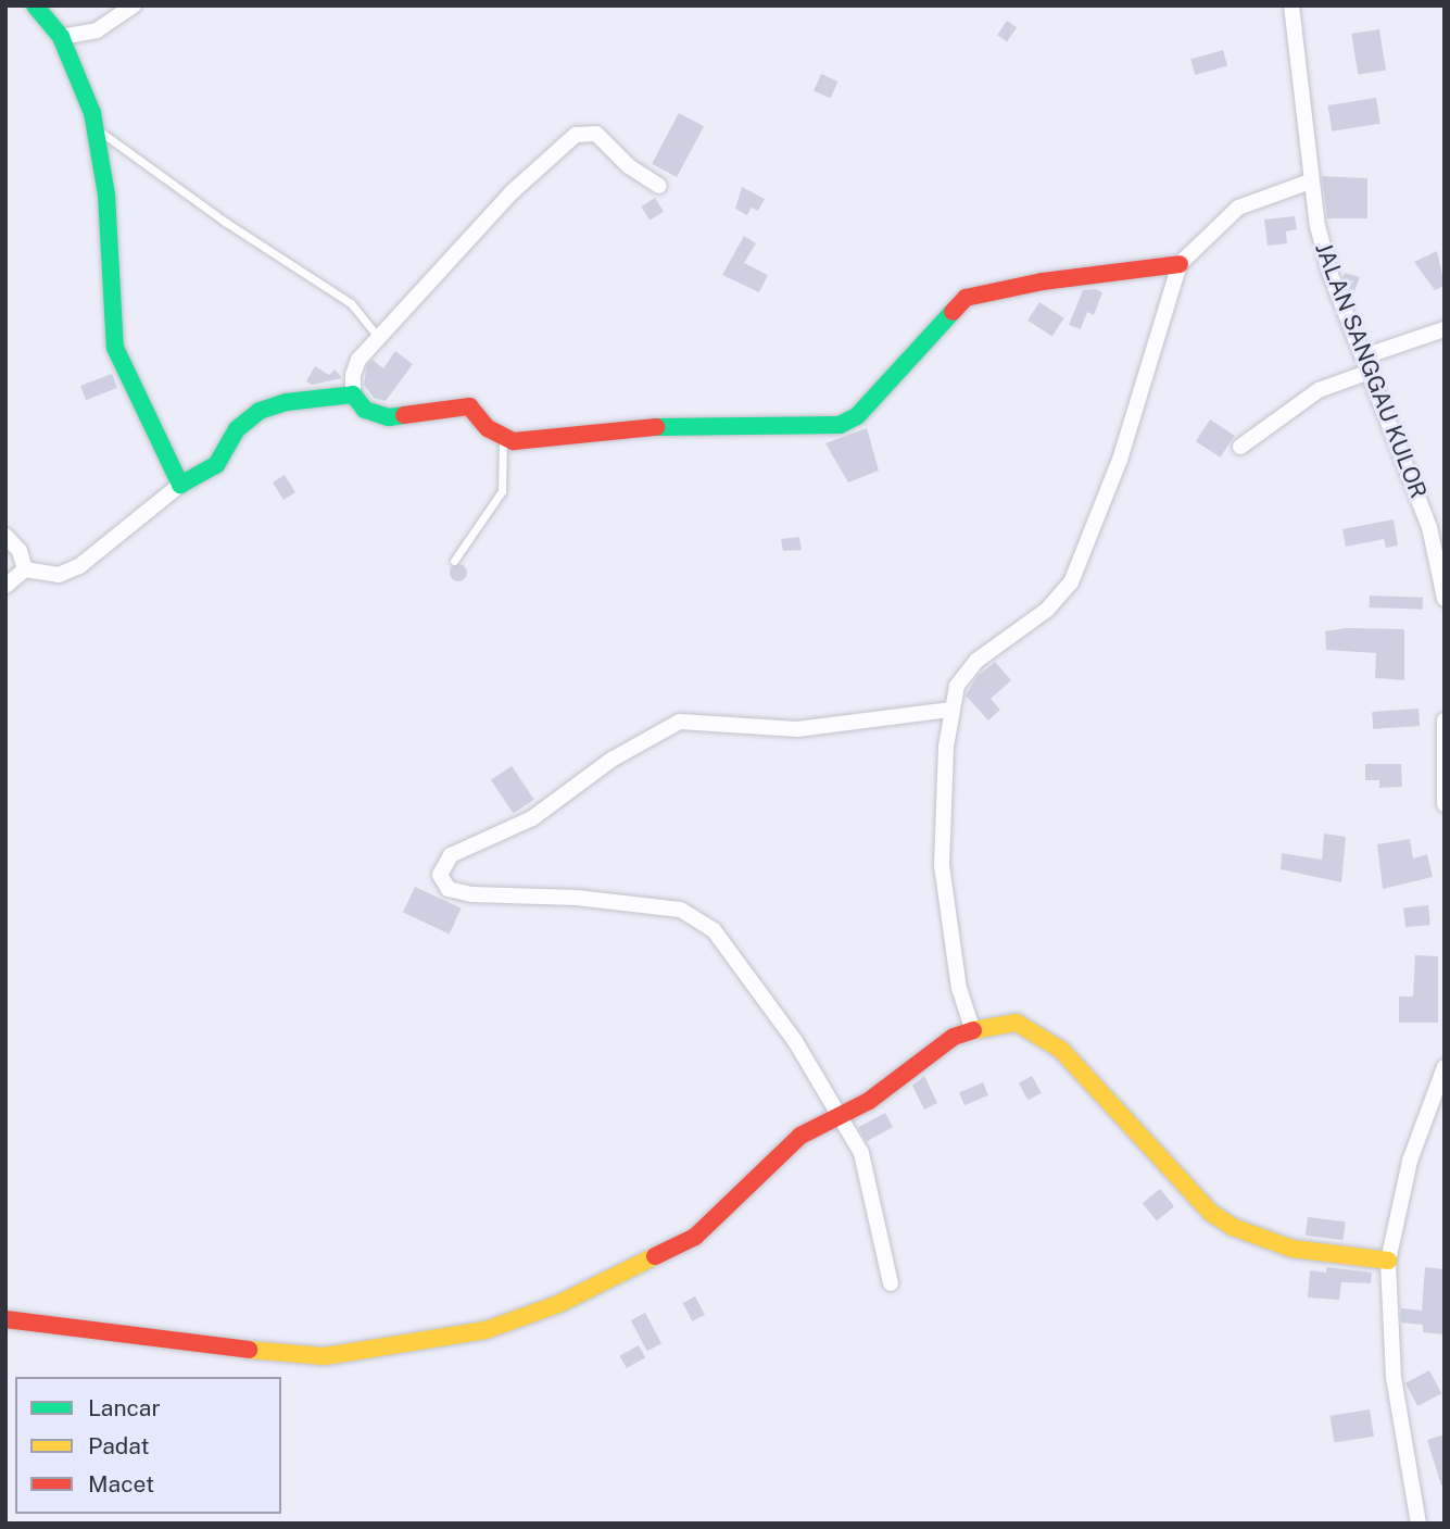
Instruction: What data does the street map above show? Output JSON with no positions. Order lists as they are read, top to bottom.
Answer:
{
  "streets": {
    "street": ["JALAN SANGGAU KULOR"]
  },
  "legend": ["Lancar", "Padat", "Macet"]
}
